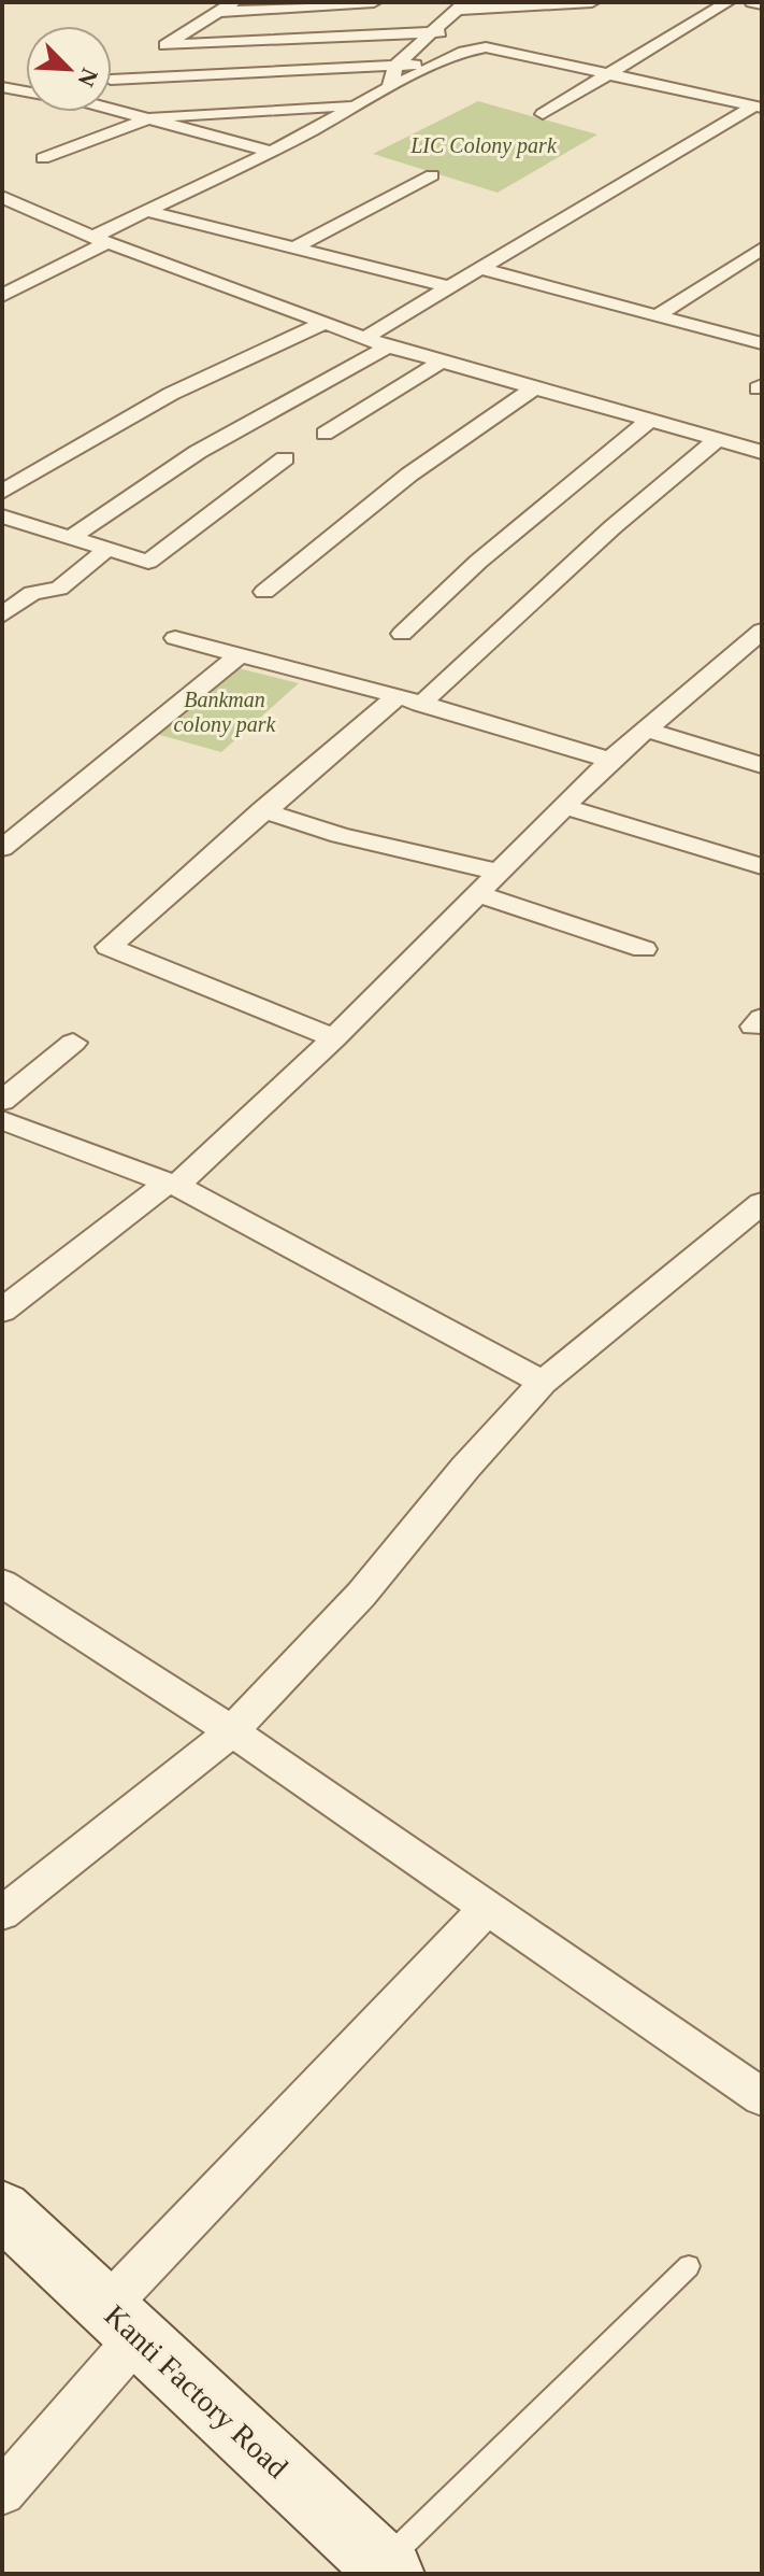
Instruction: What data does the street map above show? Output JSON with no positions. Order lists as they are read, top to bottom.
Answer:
{
  "streets": {
    "street": ["Kanti Factory Road"]
  },
  "parks": ["LIC Colony park", "Bankman colony park"],
  "north": "bottom right"
}
